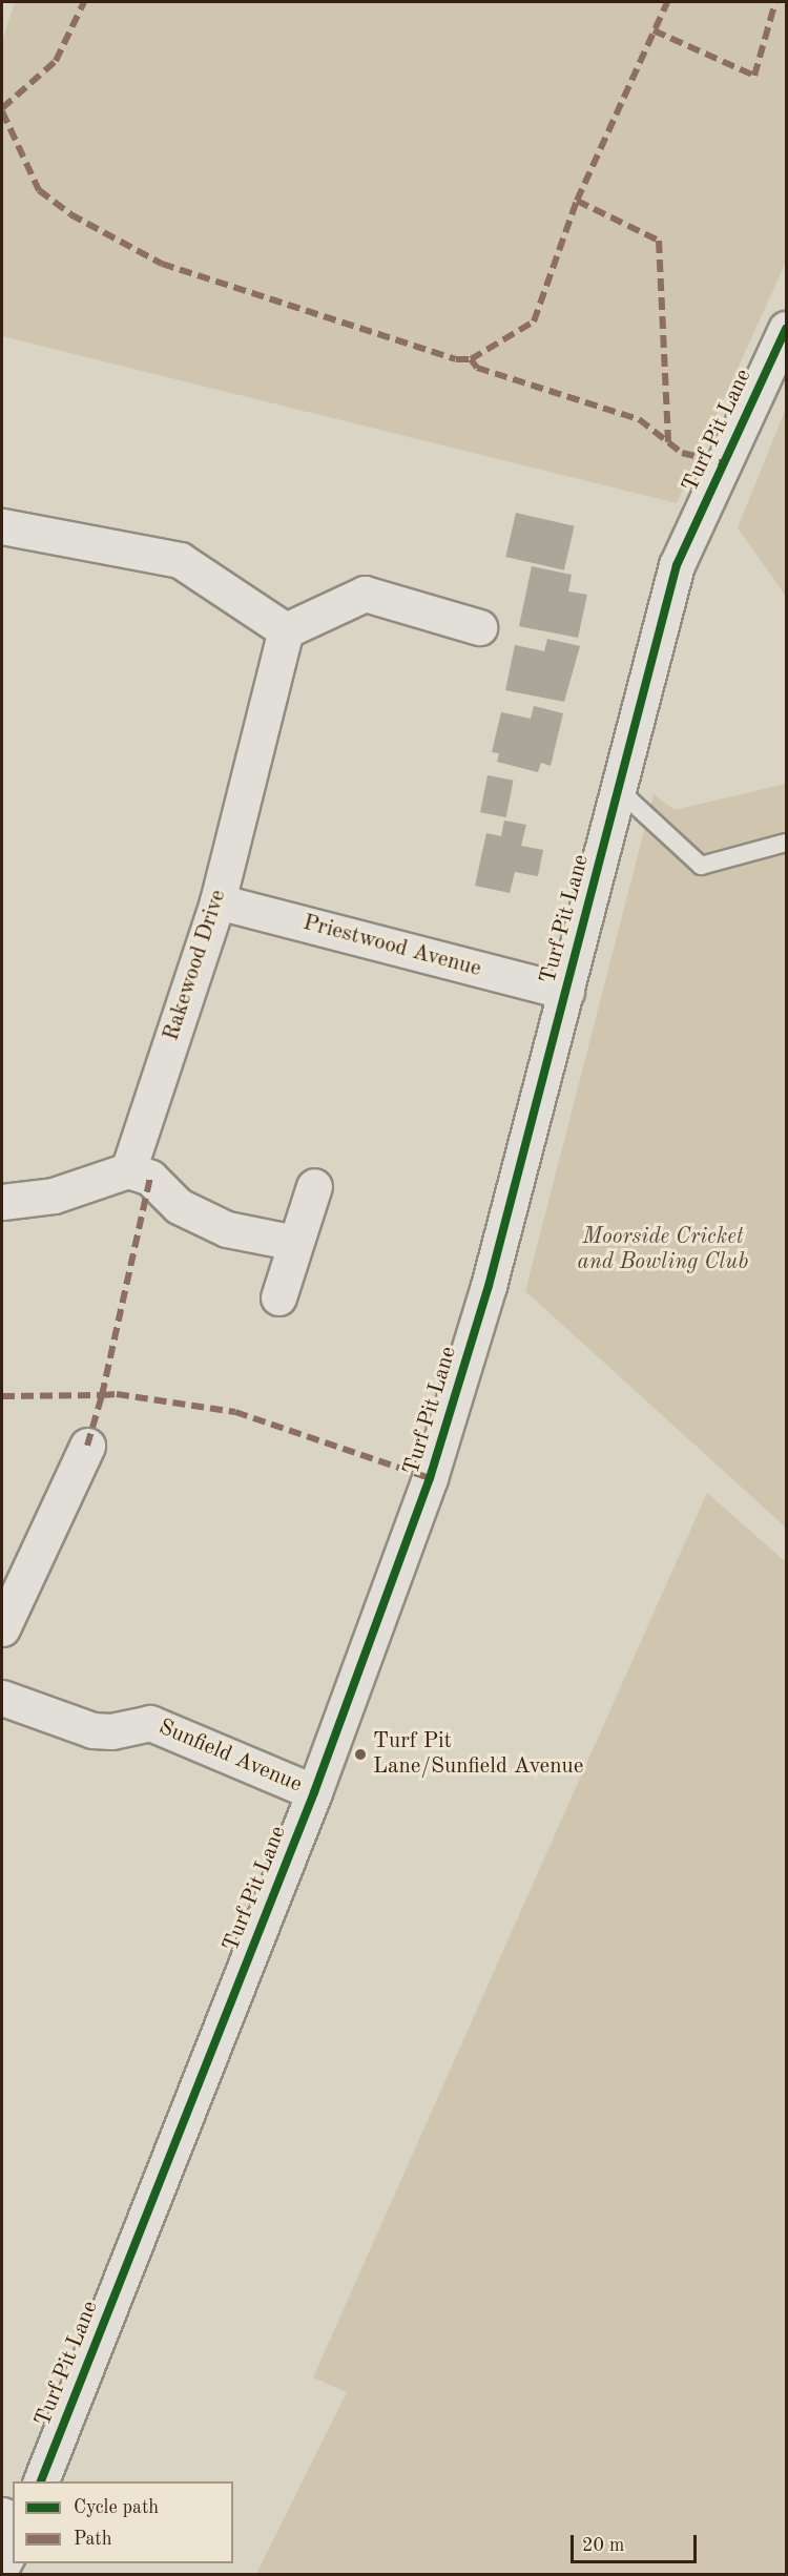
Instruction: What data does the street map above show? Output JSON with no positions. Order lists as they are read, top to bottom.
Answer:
{
  "streets": {
    "street": [
      "Turf Pit Lane",
      "Priestwood Avenue",
      "Rakewood Drive",
      "Sunfield Avenue"
    ]
  },
  "crossings": [
    ["Turf Pit Lane", "Priestwood Avenue"],
    ["Turf Pit Lane", "Sunfield Avenue"],
    ["Priestwood Avenue", "Rakewood Drive"]
  ],
  "parks": ["Moorside Cricket and Bowling Club"],
  "places": ["Turf Pit Lane/Sunfield Avenue"],
  "legend": ["Cycle path", "Path"],
  "scale_bar": "20 m"
}
